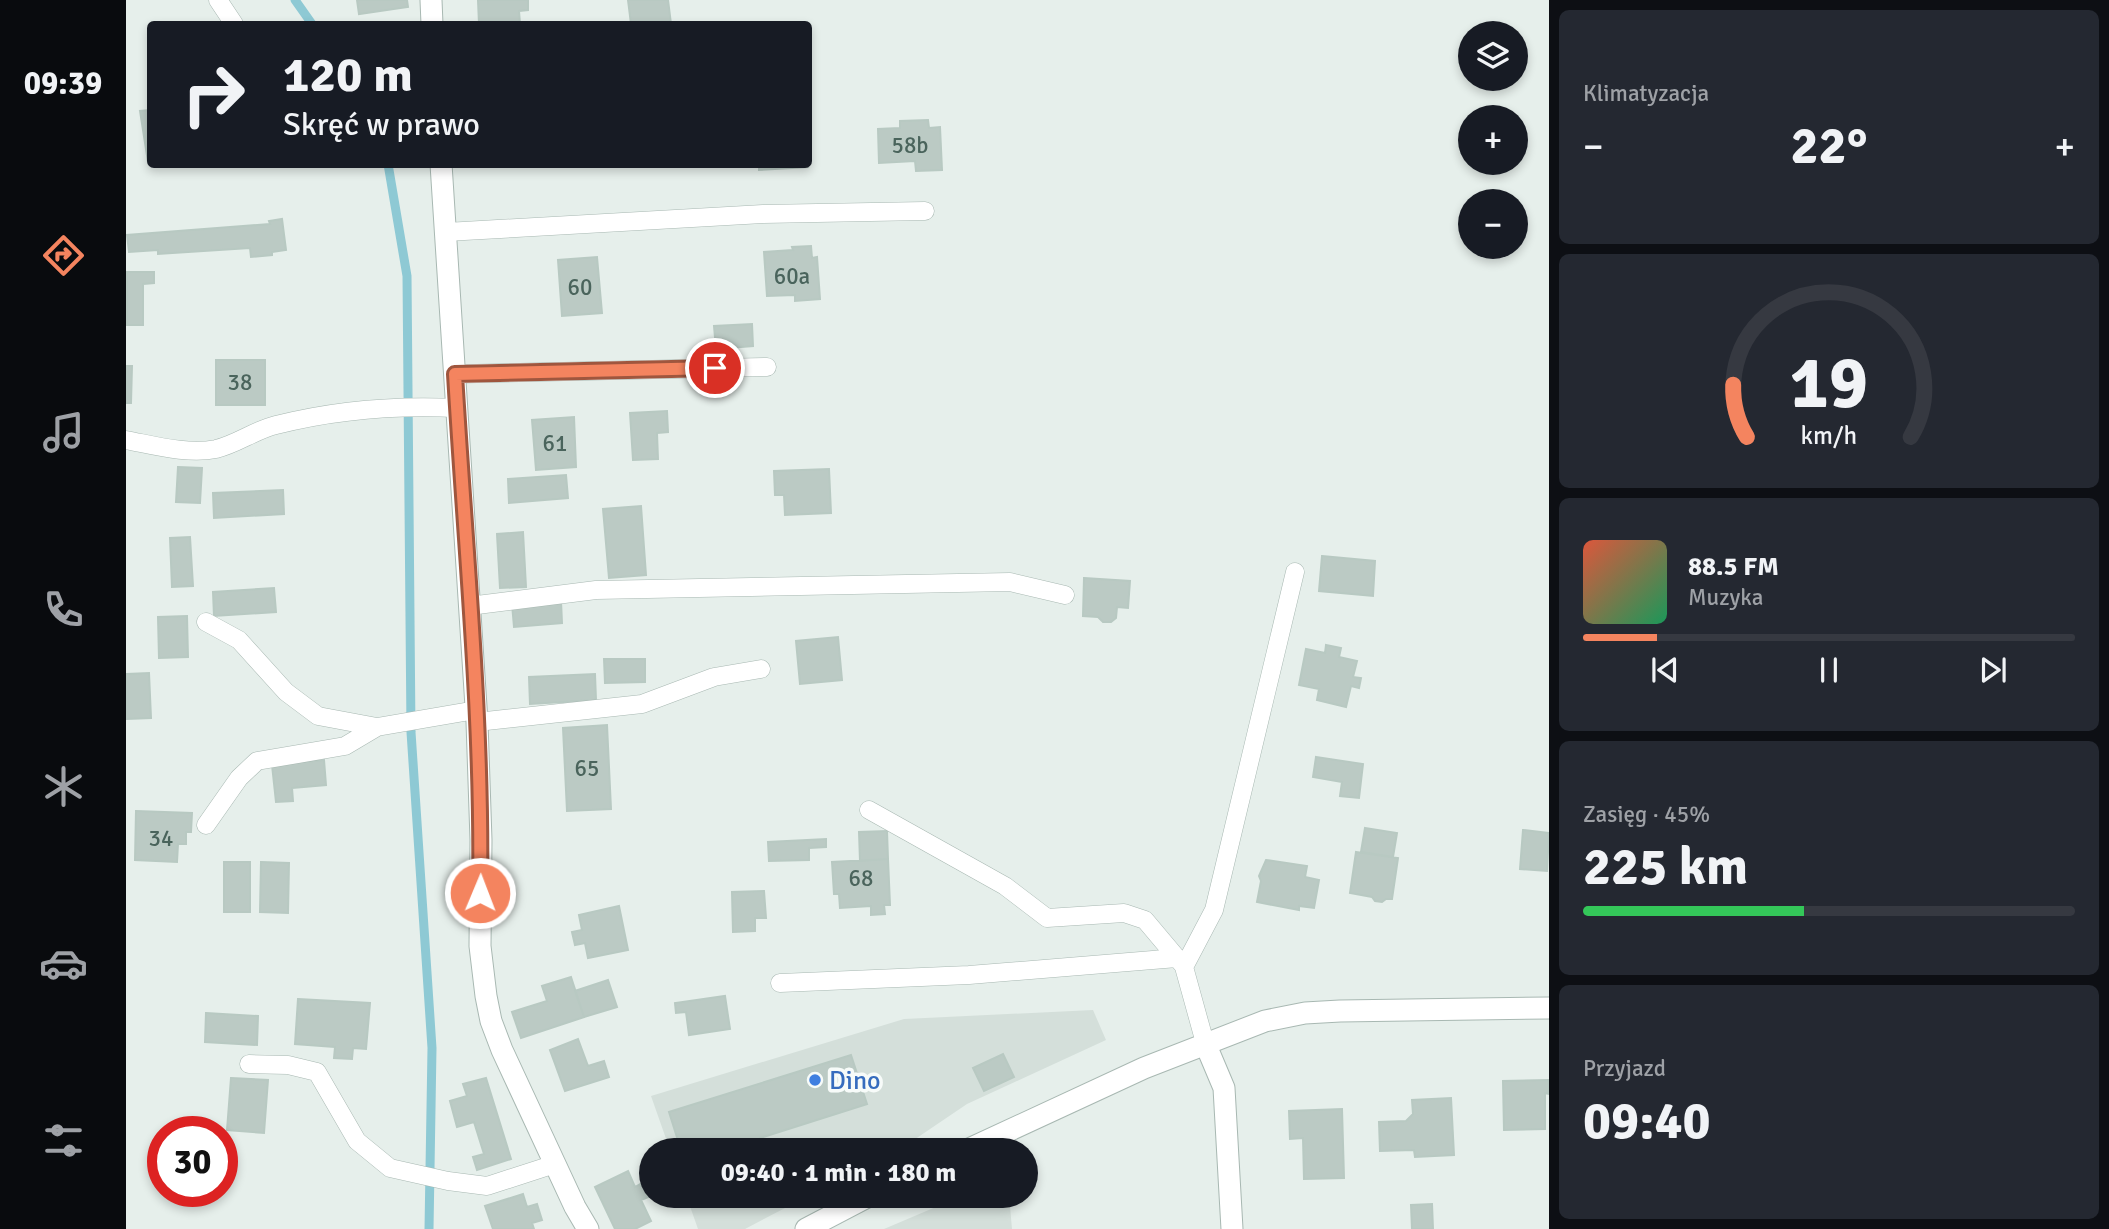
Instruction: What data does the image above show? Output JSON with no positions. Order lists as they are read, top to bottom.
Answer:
{
  "places": ["Dino"],
  "house_numbers": [
    "58b",
    "60a",
    "60",
    "38",
    "61",
    "65",
    "34",
    "68"
  ],
  "page": {
    "tabs": "09:39",
    "tile": [
      "Klimatyzacja",
      ["Zasięg · 45%", "225 km"],
      ["Przyjazd", "09:40"]
    ],
    "map_buttons": ["+", "−"],
    "turn": ["120 m", "Skręć w prawo"],
    "heat": ["−", "22°", "+"],
    "song": ["88.5 FM", "Muzyka"],
    "limit": "30",
    "trip": "09:40 · 1 min · 180 m",
    "gauge": ["19", "km/h"]
  }
}
